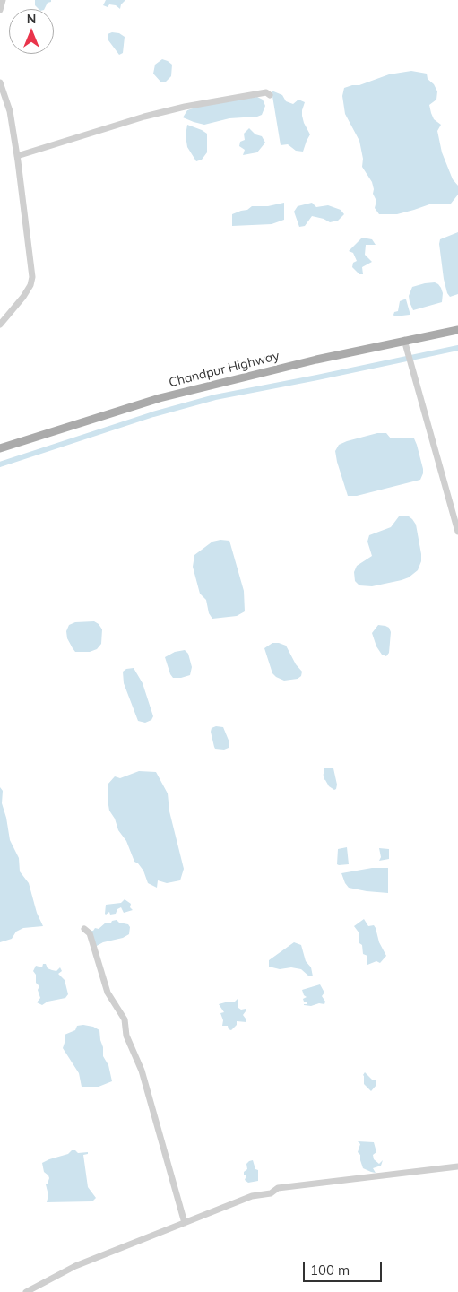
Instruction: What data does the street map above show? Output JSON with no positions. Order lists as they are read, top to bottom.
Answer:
{
  "streets": {
    "main road": ["Chandpur Highway"]
  },
  "scale_bar": "100 m",
  "north": "top"
}
